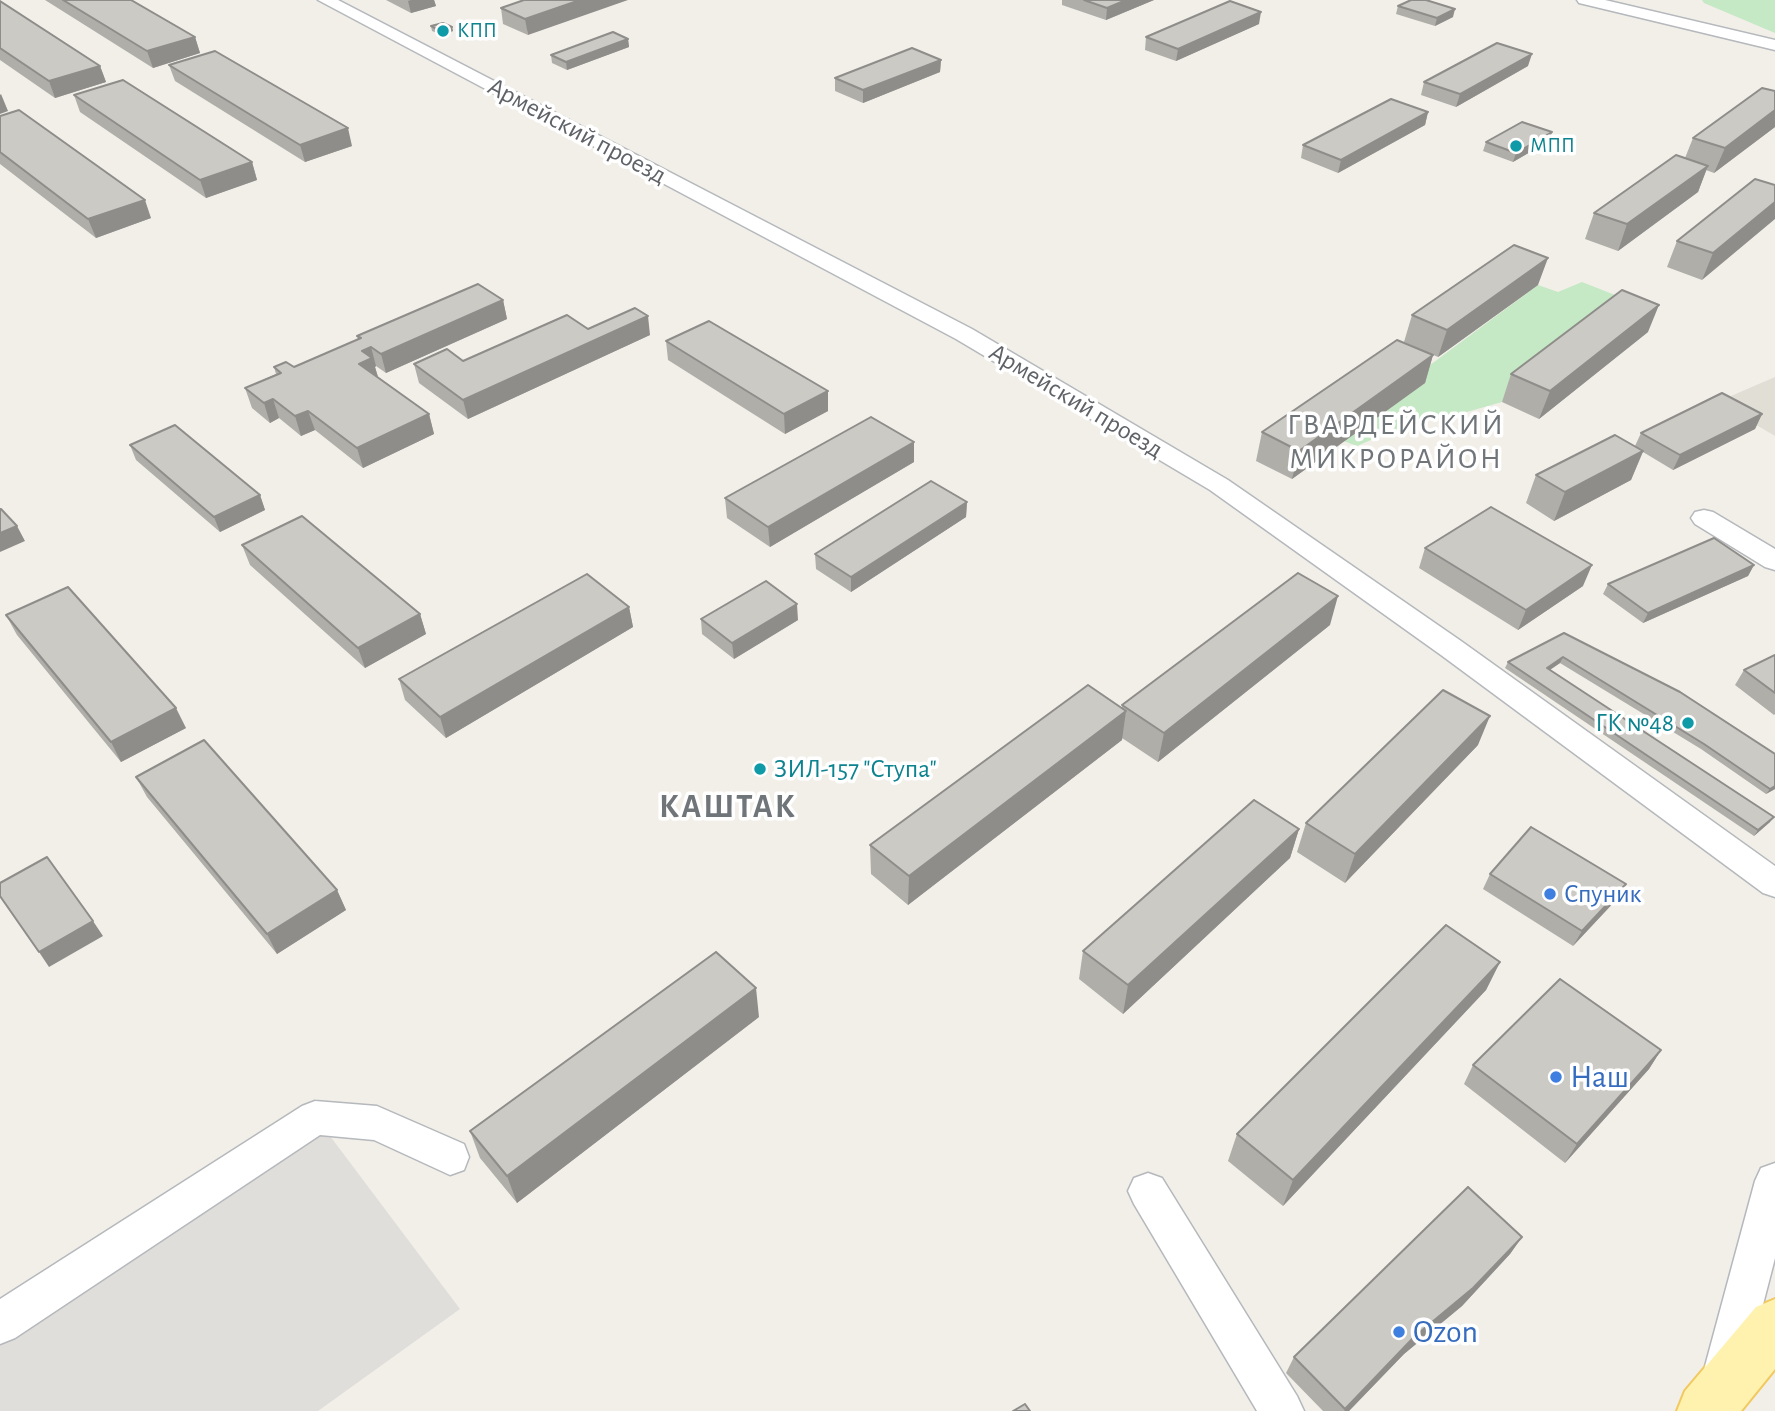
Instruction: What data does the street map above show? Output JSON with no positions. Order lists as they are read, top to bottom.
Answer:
{
  "streets": {
    "street": ["Армейский проезд"]
  },
  "districts": ["ГВАРДЕЙСКИЙ МИКРОРАЙОН", "КАШТАК"],
  "places": [
    "КПП",
    "МПП",
    "ГК №48",
    "ЗИЛ-157 \"Ступа\"",
    "Спуник",
    "Наш",
    "Ozon"
  ]
}
